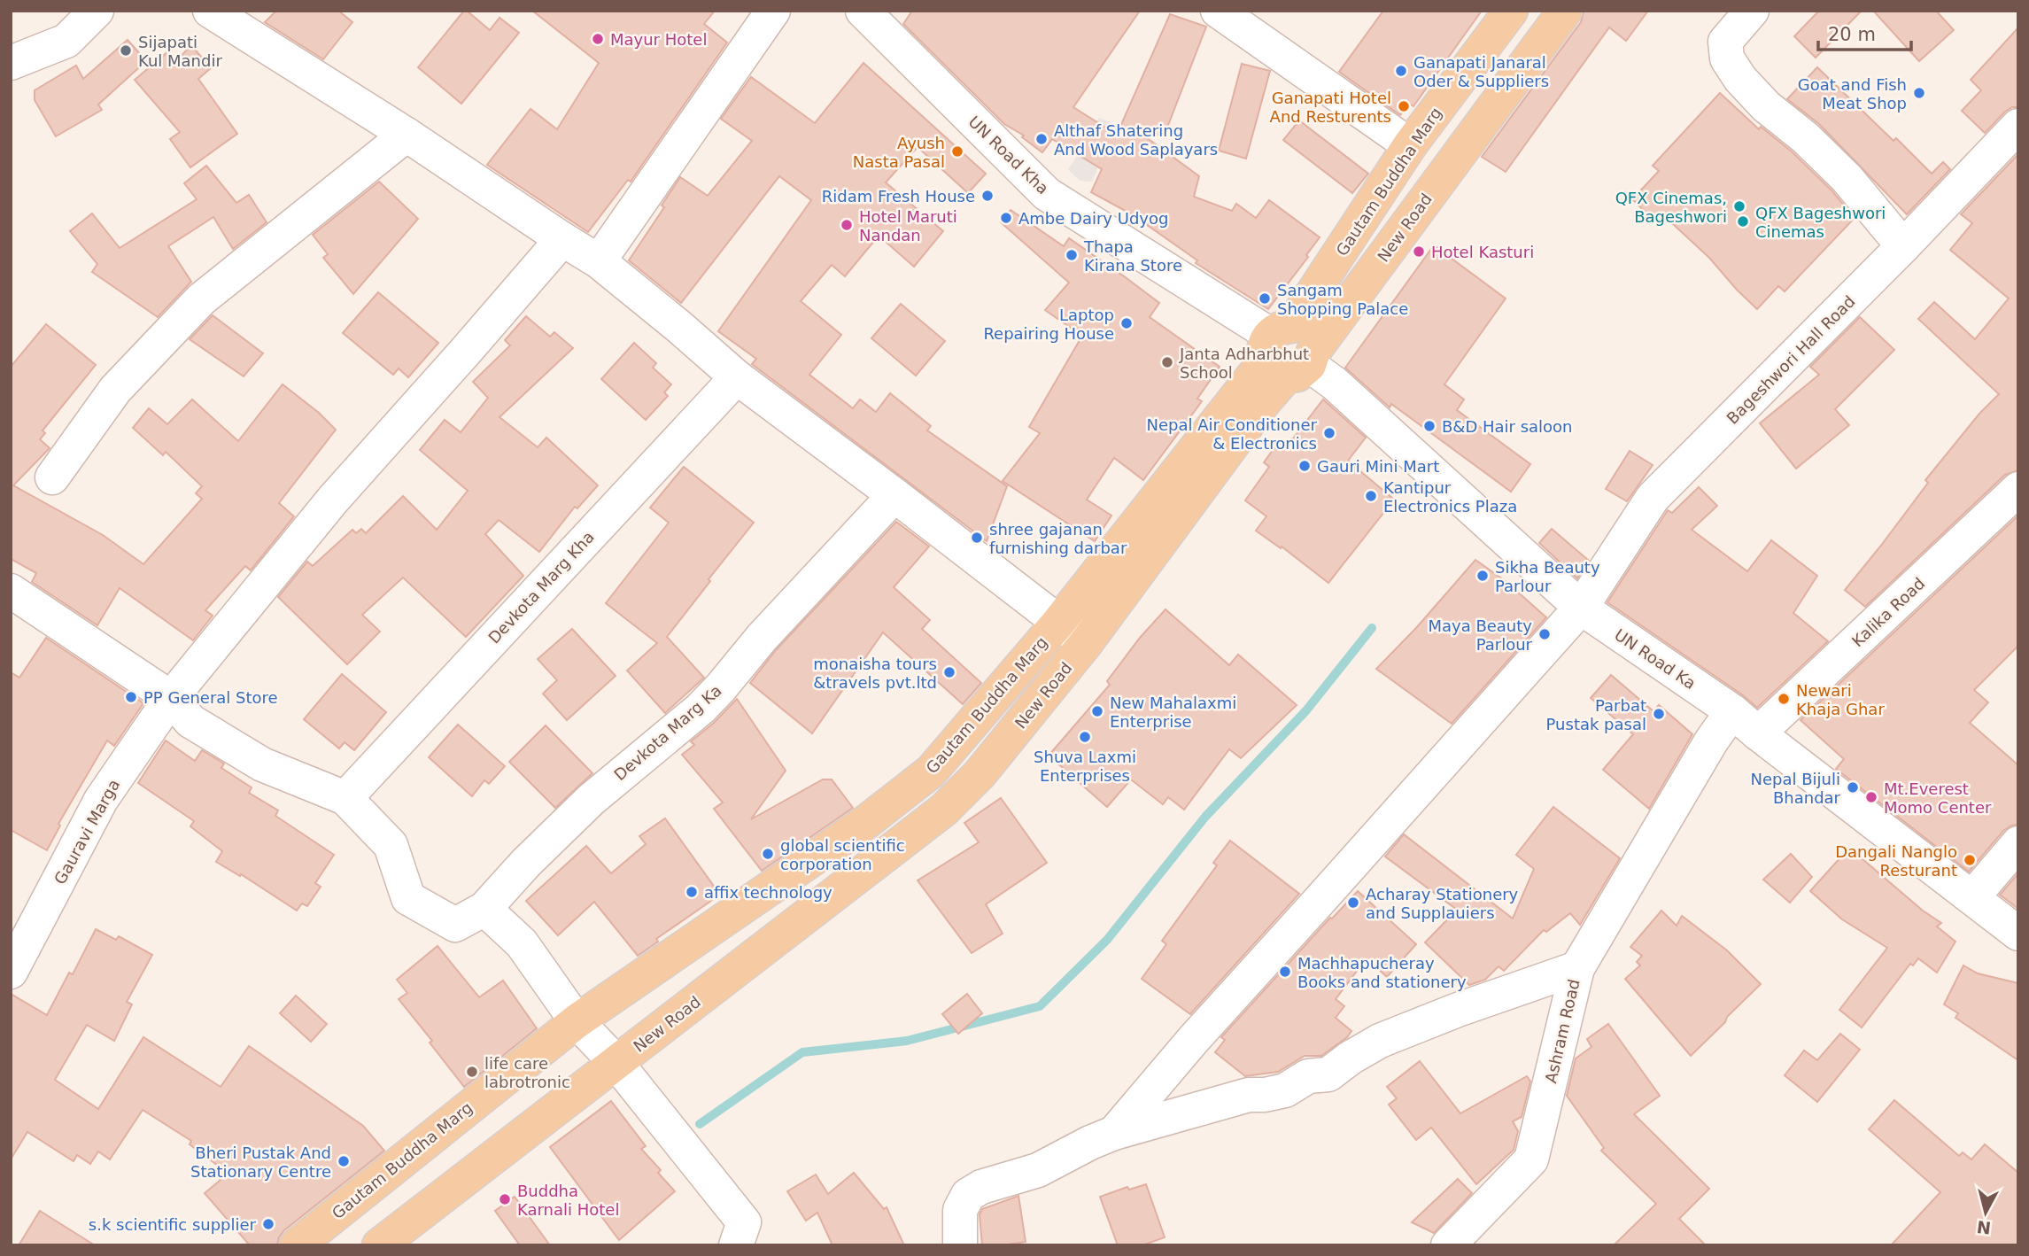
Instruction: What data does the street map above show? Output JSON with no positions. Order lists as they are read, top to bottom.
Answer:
{
  "streets": {
    "main road": ["Gautam Buddha Marg", "New Road"],
    "street": [
      "UN Road Kha",
      "Bageshwori Hall Road",
      "Devkota Marg Kha",
      "Kalika Road",
      "UN Road Ka",
      "Devkota Marg Ka",
      "Gauravi Marga",
      "Ashram Road"
    ]
  },
  "crossings": [
    ["UN Road Kha", "Gautam Buddha Marg"],
    ["UN Road Kha", "New Road"],
    ["UN Road Kha", "UN Road Ka"],
    ["Gautam Buddha Marg", "New Road"],
    ["Gautam Buddha Marg", "UN Road Ka"],
    ["New Road", "UN Road Ka"],
    ["Bageshwori Hall Road", "UN Road Ka"],
    ["Devkota Marg Kha", "Devkota Marg Ka"],
    ["Kalika Road", "UN Road Ka"],
    ["UN Road Ka", "Ashram Road"]
  ],
  "places": [
    "Mayur Hotel",
    "Sijapati Kul Mandir",
    "Ganapati Janaral Oder & Suppliers",
    "Goat and Fish Meat Shop",
    "Ganapati Hotel And Resturents",
    "Althaf Shatering And Wood Saplayars",
    "Ayush Nasta Pasal",
    "Ridam Fresh House",
    "QFX Cinemas, Bageshwori",
    "Ambe Dairy Udyog",
    "QFX Bageshwori Cinemas",
    "Hotel Maruti Nandan",
    "Hotel Kasturi",
    "Thapa Kirana Store",
    "Sangam Shopping Palace",
    "Laptop Repairing House",
    "Janta Adharbhut School",
    "B&D Hair saloon",
    "Nepal Air Conditioner & Electronics",
    "Gauri Mini Mart",
    "Kantipur Electronics Plaza",
    "shree gajanan furnishing darbar",
    "Sikha Beauty Parlour",
    "Maya Beauty Parlour",
    "monaisha tours &travels pvt.ltd",
    "PP General Store",
    "Newari Khaja Ghar",
    "New Mahalaxmi Enterprise",
    "Parbat Pustak pasal",
    "Shuva Laxmi Enterprises",
    "Nepal Bijuli Bhandar",
    "Mt.Everest Momo Center",
    "global scientific corporation",
    "Dangali Nanglo Resturant",
    "affix technology",
    "Acharay Stationery and Supplauiers",
    "Machhapucheray Books and stationery",
    "life care labrotronic",
    "Bheri Pustak And Stationary Centre",
    "Buddha Karnali Hotel",
    "s.k scientific supplier"
  ],
  "scale_bar": "20 m",
  "north": "bottom"
}
